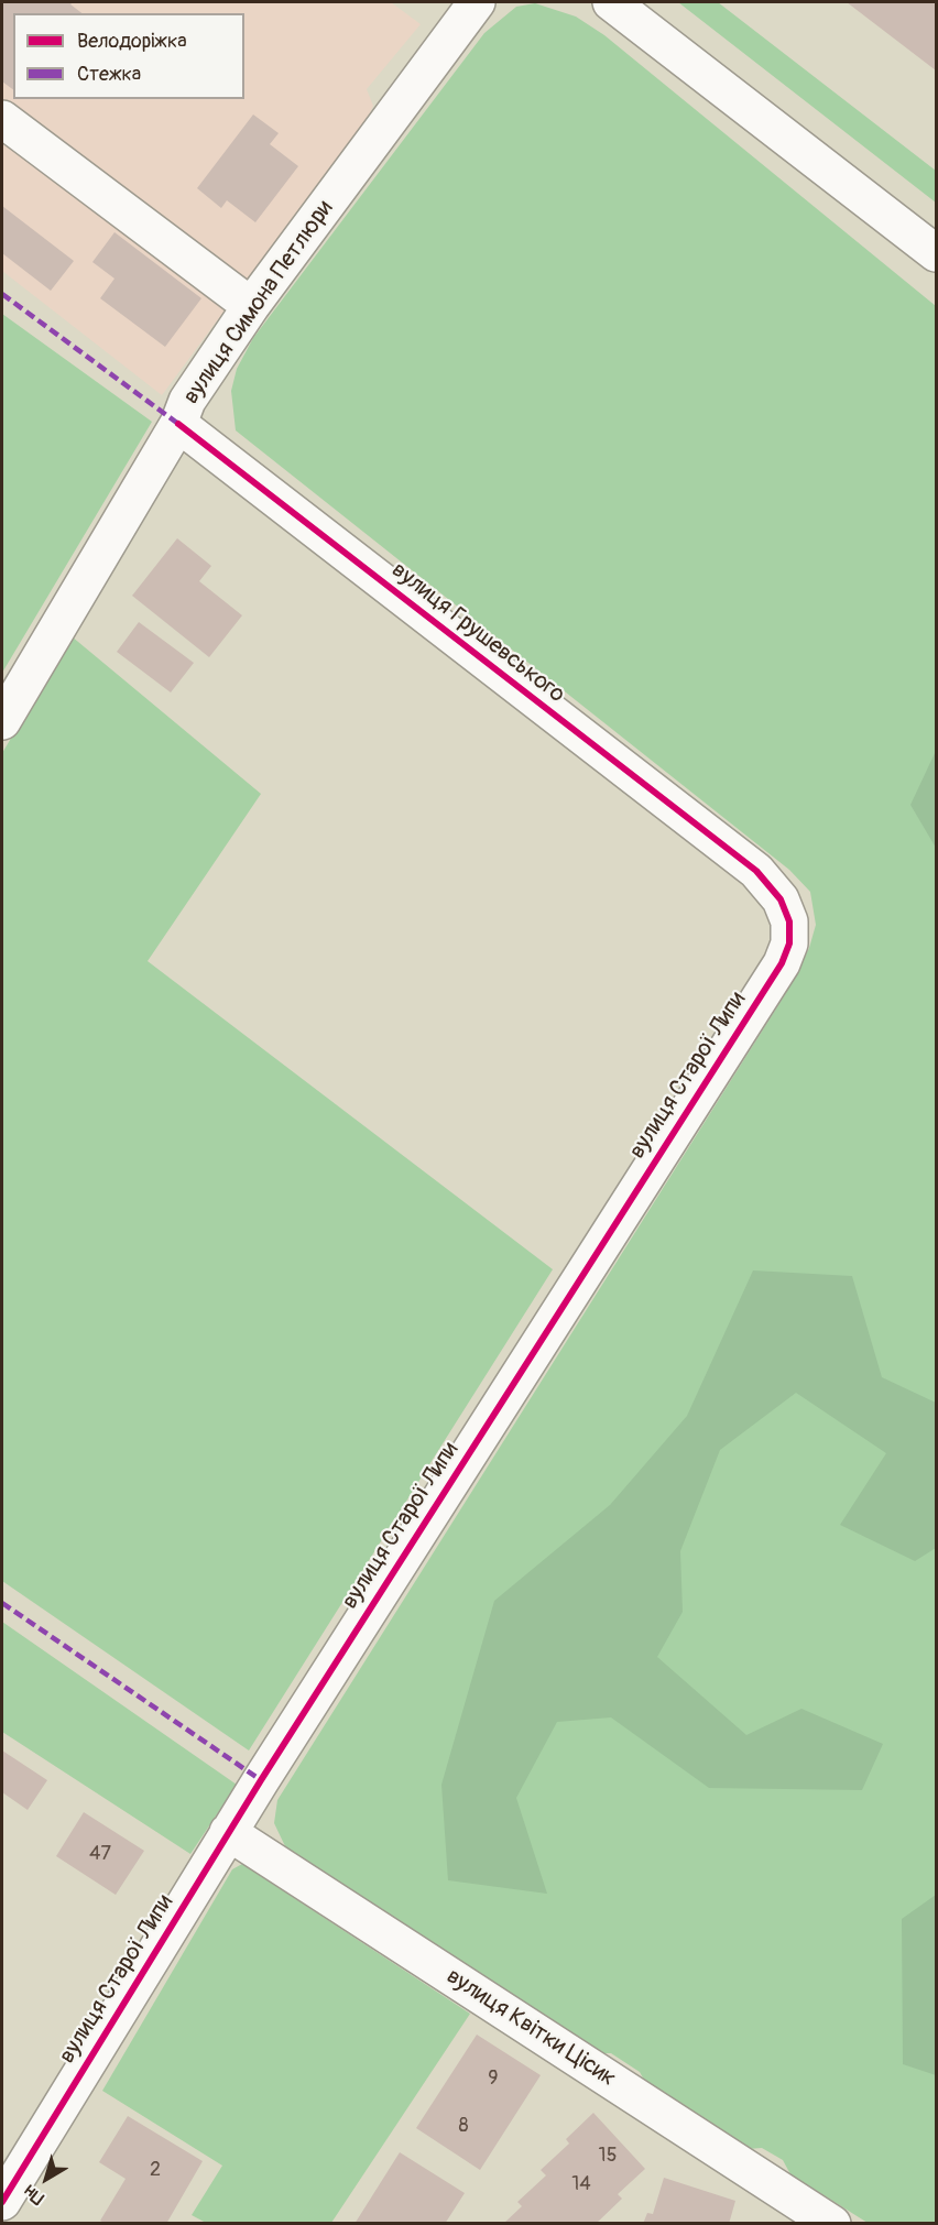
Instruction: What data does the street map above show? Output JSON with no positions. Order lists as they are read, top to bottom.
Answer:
{
  "streets": {
    "main road": [
      "вулиця Симона Петлюри",
      "вулиця Грушевського",
      "вулиця Старої Липи",
      "вулиця Квітки Цісик"
    ]
  },
  "crossings": [
    ["вулиця Симона Петлюри", "вулиця Грушевського"],
    ["вулиця Грушевського", "вулиця Старої Липи"],
    ["вулиця Старої Липи", "вулиця Квітки Цісик"]
  ],
  "house_numbers": [
    "47",
    "9",
    "8",
    "15",
    "2",
    "14"
  ],
  "legend": ["Велодоріжка", "Стежка"],
  "north": "bottom left"
}
